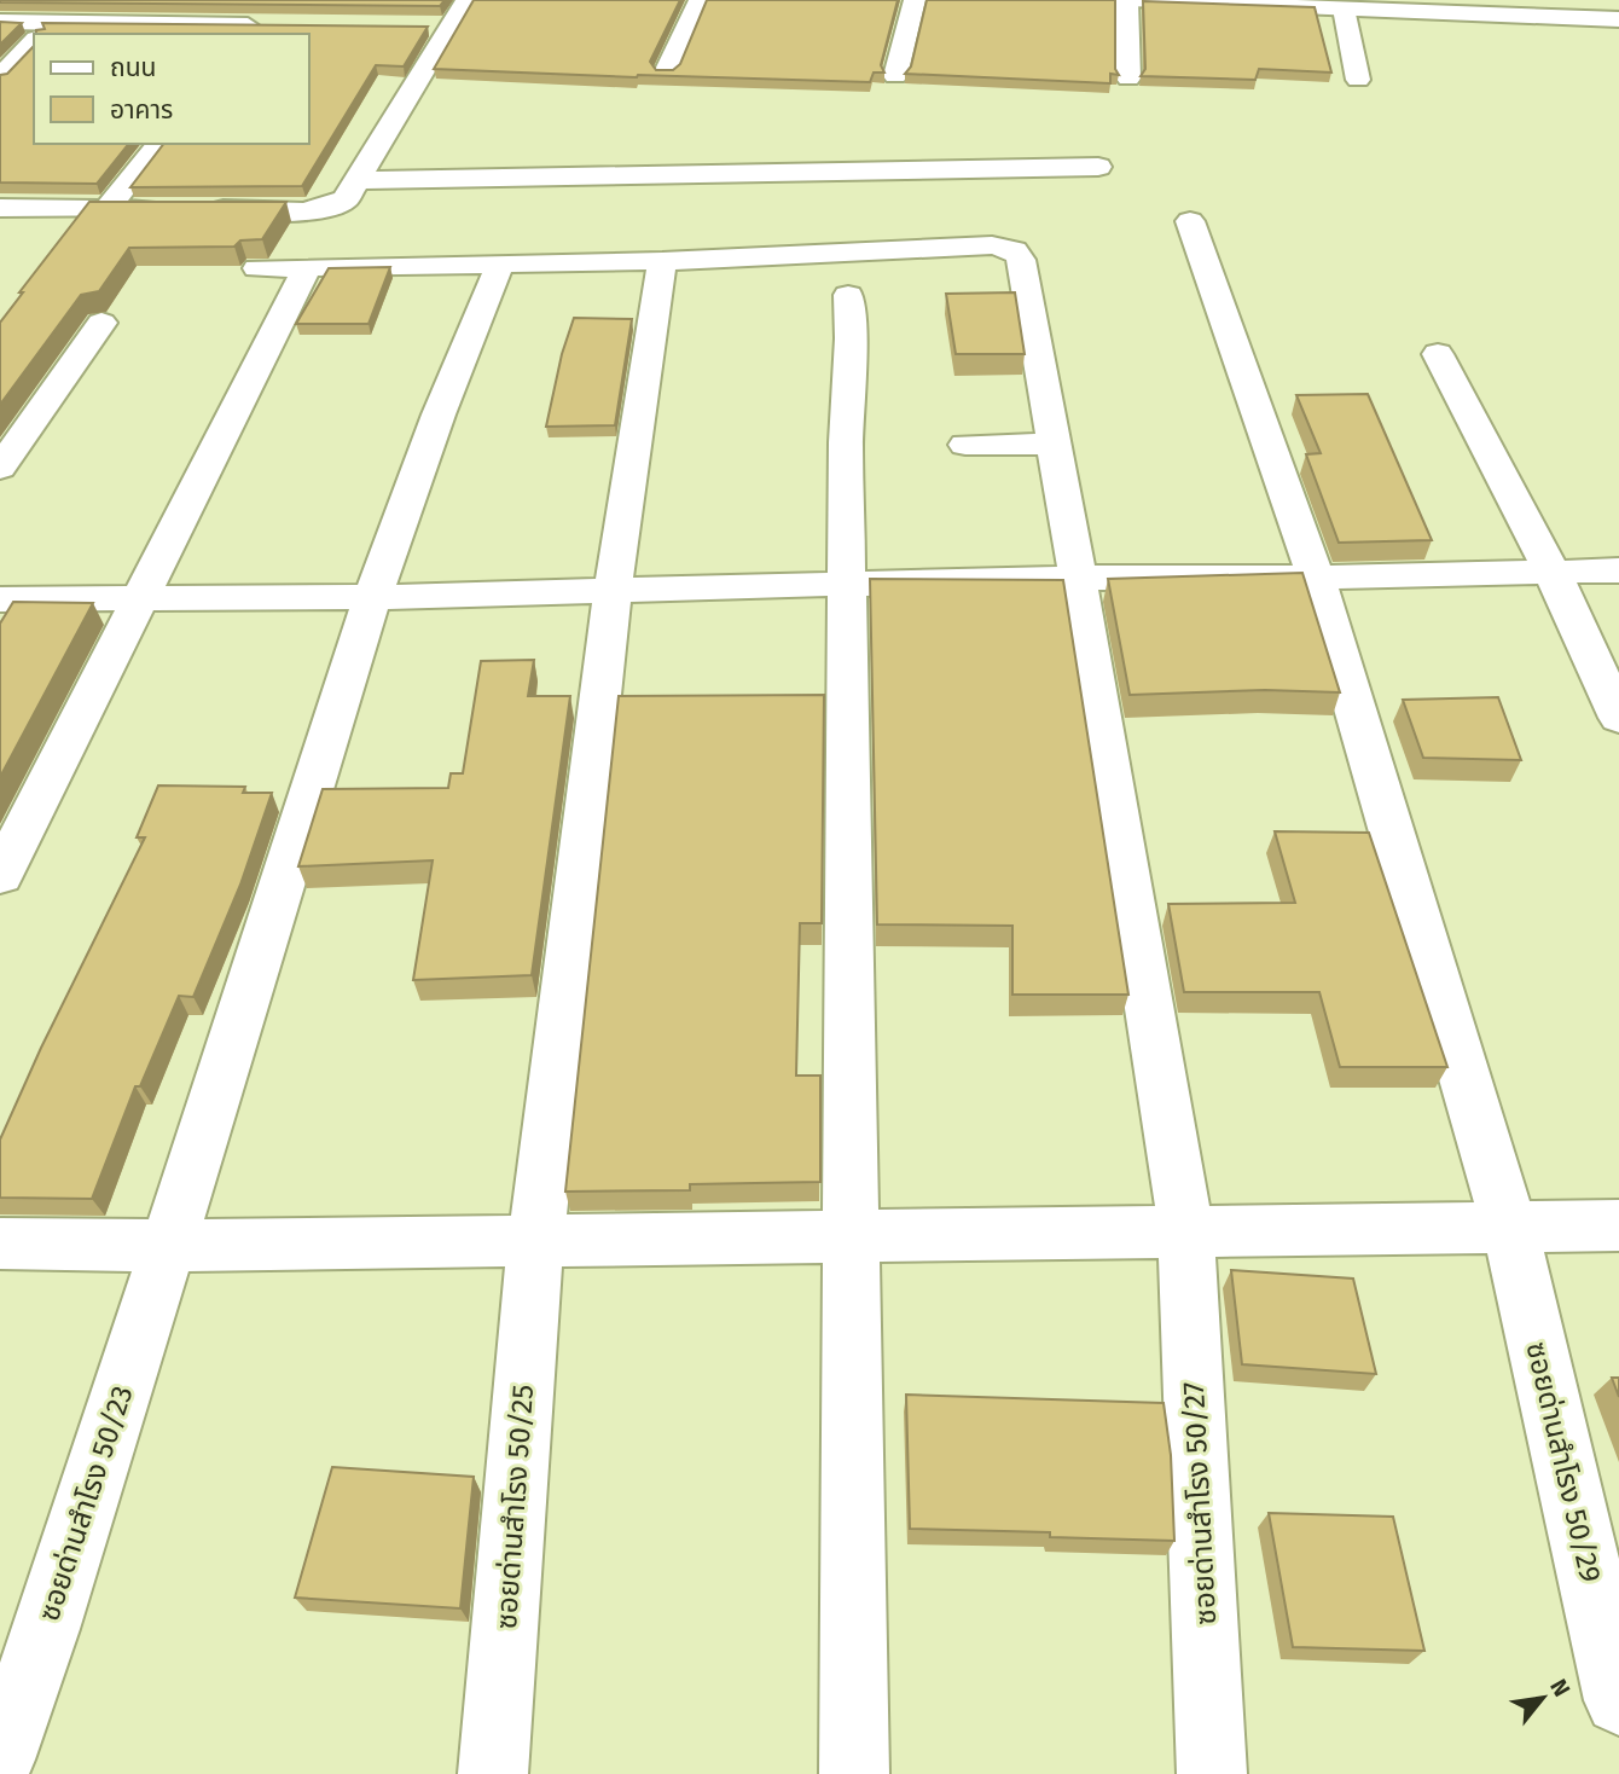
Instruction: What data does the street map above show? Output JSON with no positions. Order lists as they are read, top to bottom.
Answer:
{
  "streets": {
    "street": [
      "ซอยด่านสำโรง 50/29",
      "ซอยด่านสำโรง 50/23",
      "ซอยด่านสำโรง 50/27",
      "ซอยด่านสำโรง 50/25"
    ]
  },
  "crossings": [
    ["ซอยด่านสำโรง 50/27", "ซอยด่านสำโรง 50/25"]
  ],
  "legend": ["ถนน", "อาคาร"],
  "north": "top right"
}
